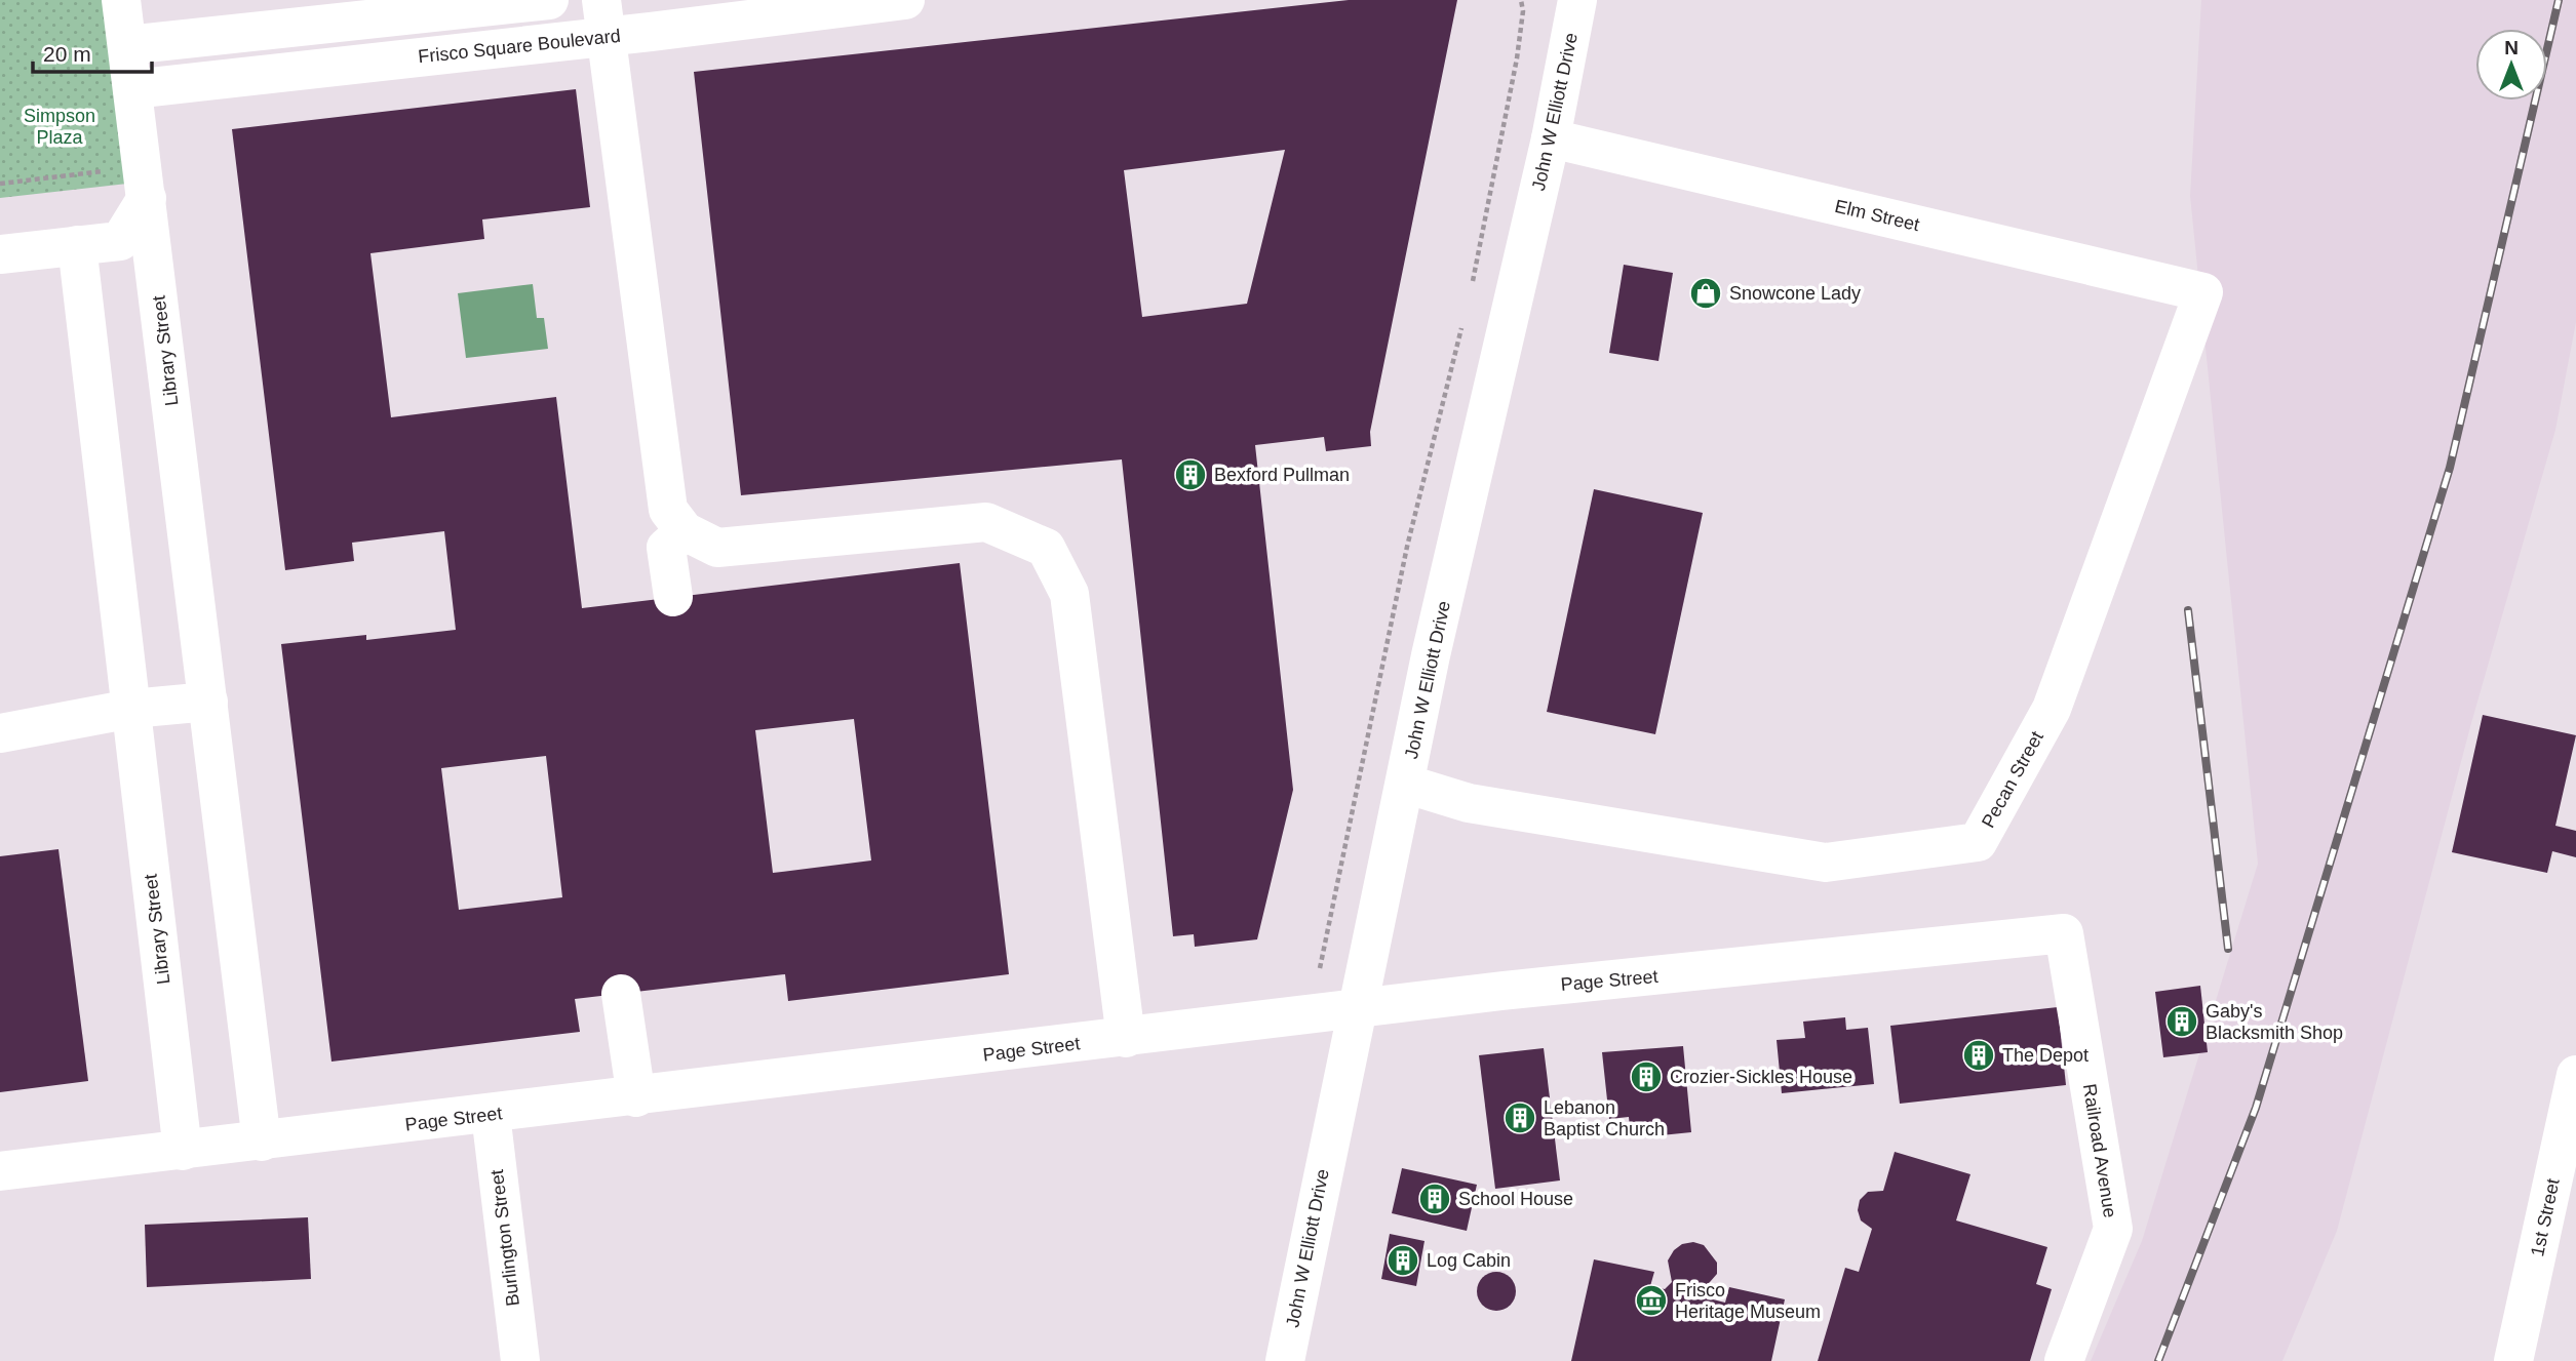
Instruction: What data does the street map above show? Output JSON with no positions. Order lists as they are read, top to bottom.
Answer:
{
  "streets": {
    "street": [
      "Frisco Square Boulevard",
      "John W Elliott Drive",
      "Elm Street",
      "Library Street",
      "Pecan Street",
      "Page Street",
      "Railroad Avenue",
      "1st Street",
      "Burlington Street"
    ]
  },
  "crossings": [
    ["Frisco Square Boulevard", "Library Street"],
    ["John W Elliott Drive", "Elm Street"],
    ["John W Elliott Drive", "Pecan Street"],
    ["John W Elliott Drive", "Page Street"],
    ["Elm Street", "Pecan Street"],
    ["Library Street", "Page Street"],
    ["Page Street", "Railroad Avenue"],
    ["Page Street", "Burlington Street"]
  ],
  "parks": ["Simpson Plaza"],
  "places": {
    "shop": ["Snowcone Lady"],
    "building": [
      "Bexford Pullman",
      "Gaby's Blacksmith Shop",
      "The Depot",
      "Crozier-Sickles House",
      "Lebanon Baptist Church",
      "School House",
      "Log Cabin"
    ],
    "museum": ["Frisco Heritage Museum"]
  },
  "scale_bar": "20 m",
  "north": "top"
}
